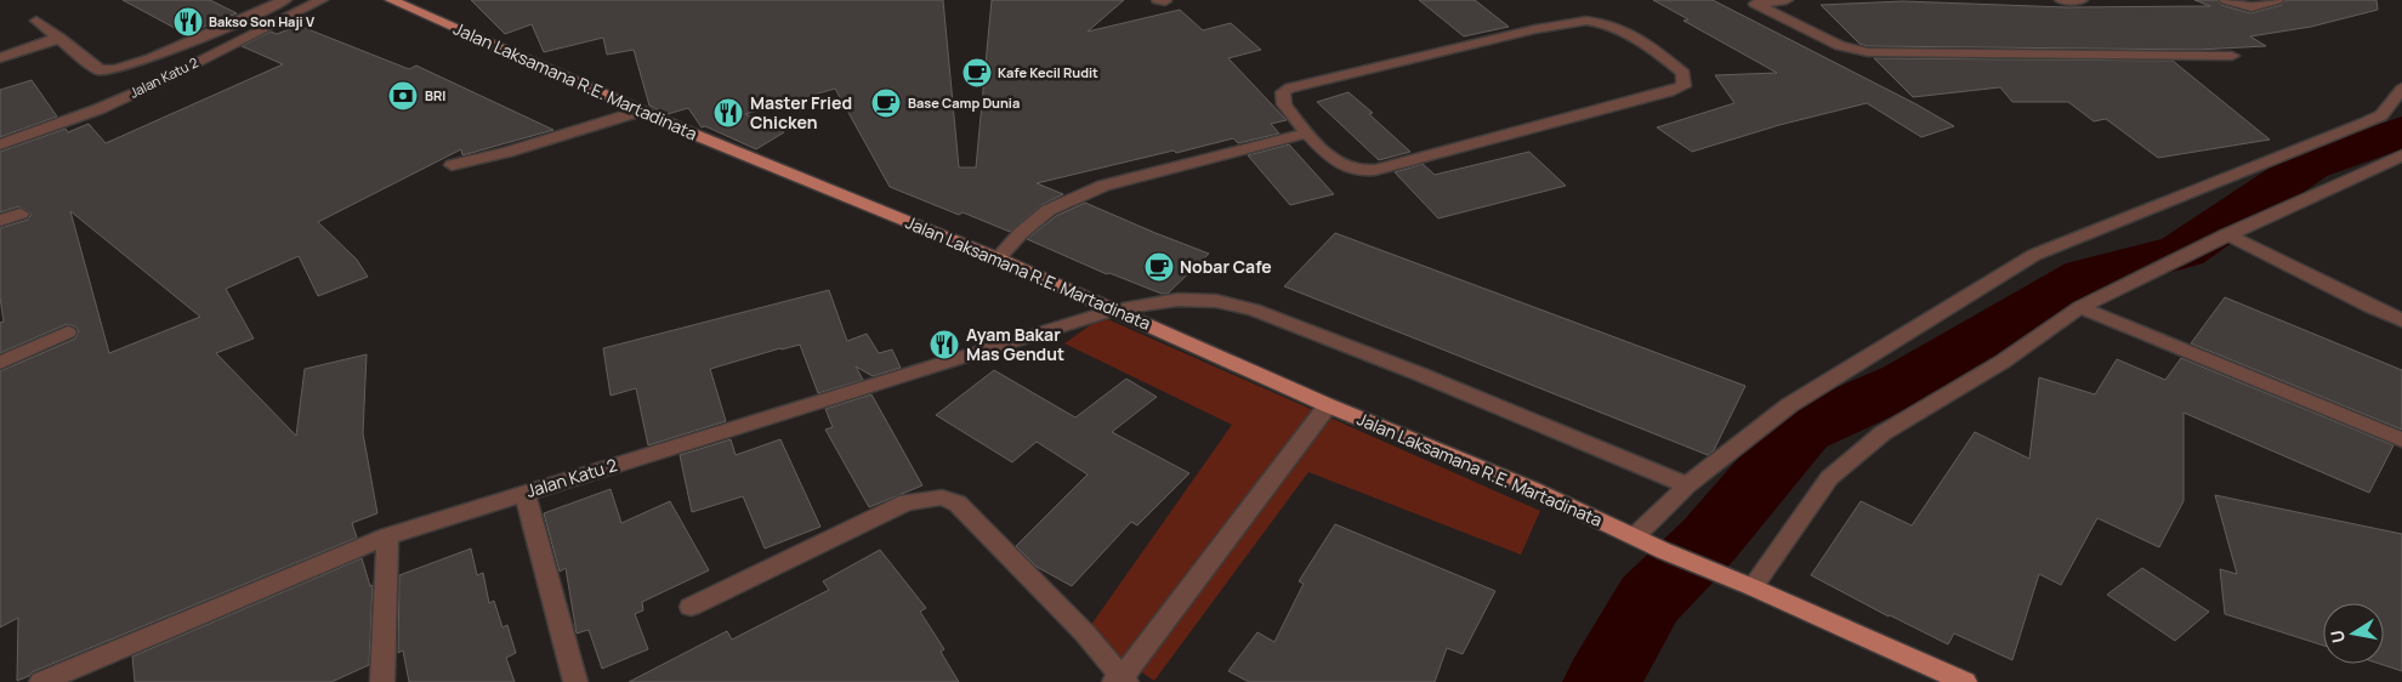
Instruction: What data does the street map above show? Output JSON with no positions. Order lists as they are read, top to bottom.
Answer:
{
  "streets": {
    "main road": ["Jalan Laksamana R.E. Martadinata"],
    "street": ["Jalan Katu 2"]
  },
  "crossings": [
    ["Jalan Katu 2", "Jalan Laksamana R.E. Martadinata"]
  ],
  "places": {
    "restaurant": ["Bakso Son Haji V", "Master Fried Chicken", "Ayam Bakar Mas Gendut"],
    "cafe": ["Kafe Kecil Rudit", "Base Camp Dunia", "Nobar Cafe"],
    "bank": ["BRI"]
  },
  "north": "left"
}
